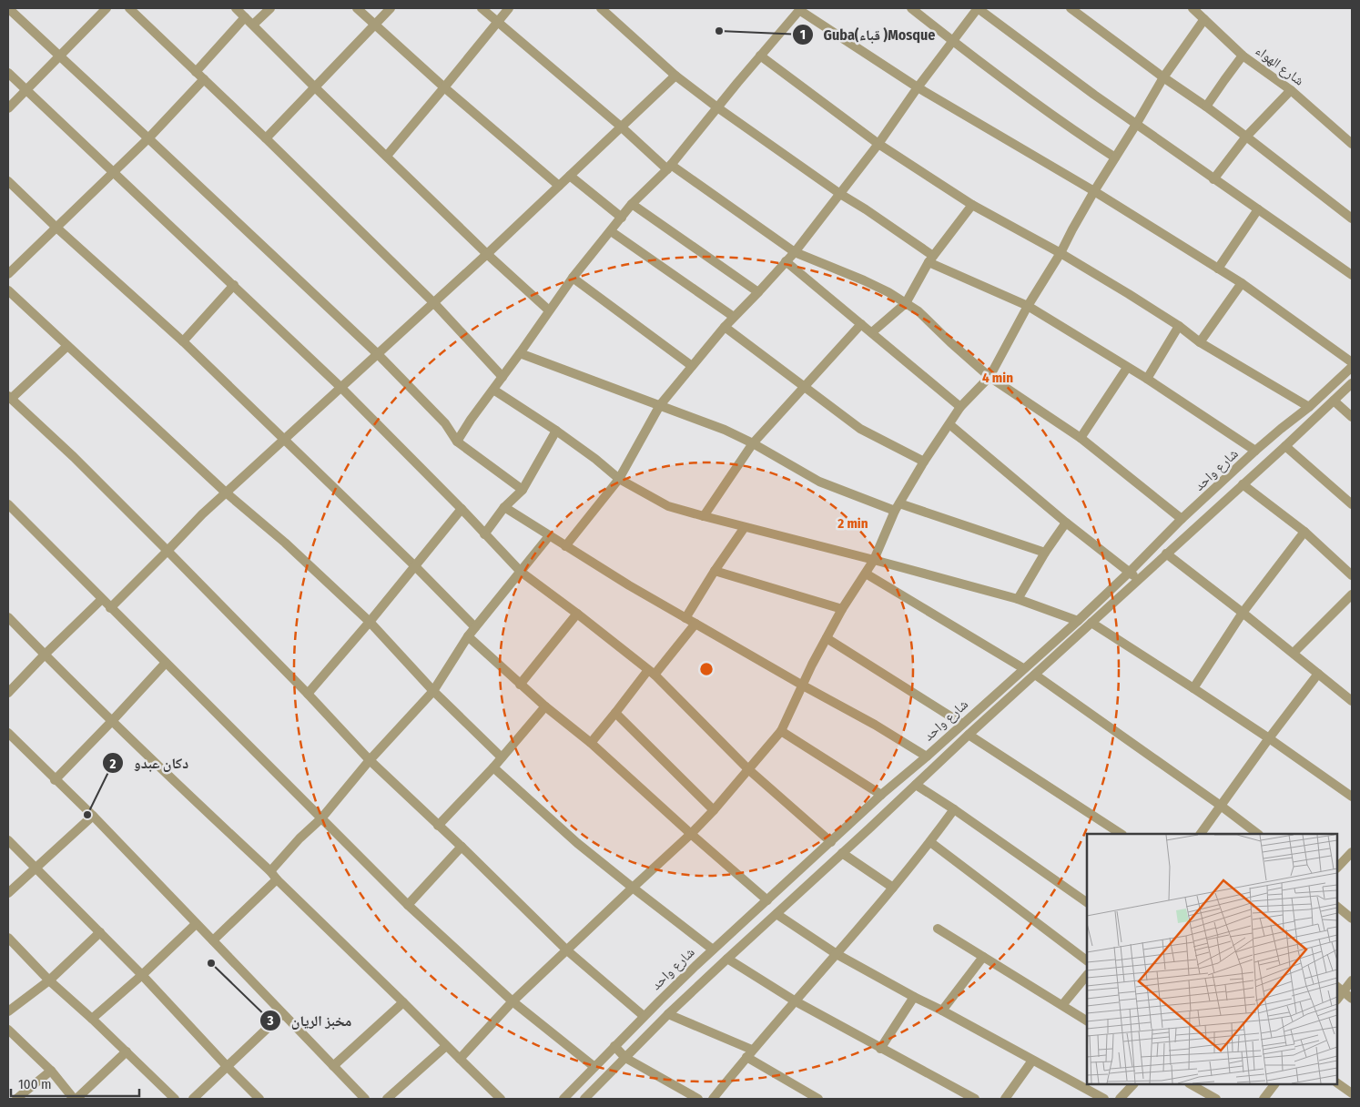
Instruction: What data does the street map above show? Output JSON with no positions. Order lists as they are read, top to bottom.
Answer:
{
  "streets": {
    "street": ["شارع الهواء", "شارع واحد"]
  },
  "places": ["Guba(قباء )Mosque", "دكان عبدو", "مخبز الريان"],
  "scale_bar": "100 m",
  "rings": ["4 min", "2 min"]
}
